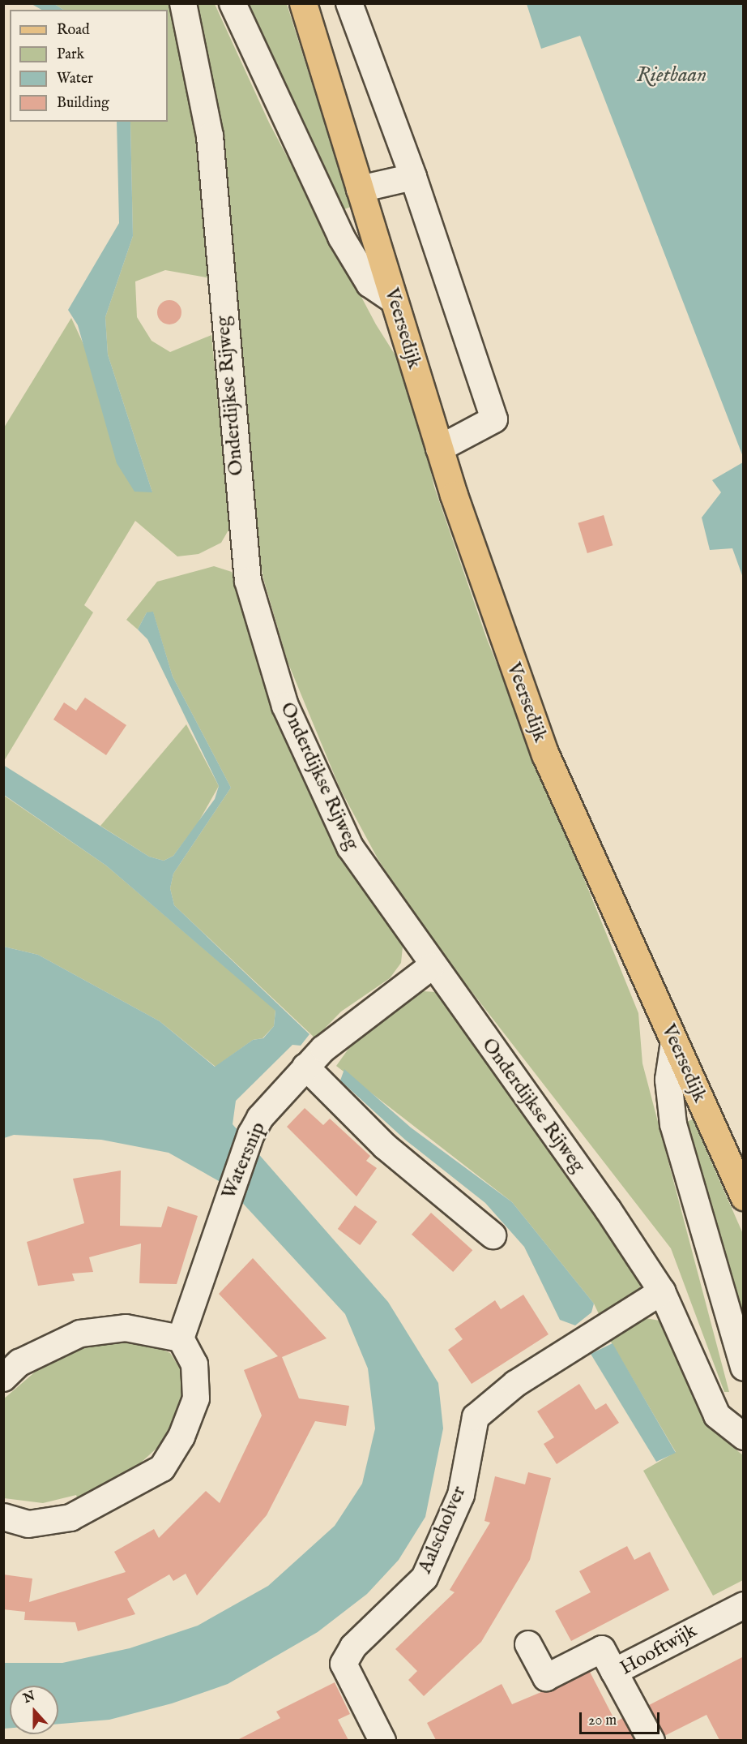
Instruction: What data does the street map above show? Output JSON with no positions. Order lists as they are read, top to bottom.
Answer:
{
  "streets": {
    "main road": ["Veersedijk"],
    "street": [
      "Onderdijkse Rijweg",
      "Watersnip",
      "Aalscholver",
      "Hooftwijk"
    ]
  },
  "crossings": [
    ["Onderdijkse Rijweg", "Watersnip"],
    ["Onderdijkse Rijweg", "Aalscholver"]
  ],
  "water": ["Rietbaan"],
  "legend": [
    "Road",
    "Park",
    "Water",
    "Building"
  ],
  "scale_bar": "20 m",
  "north": "top"
}
